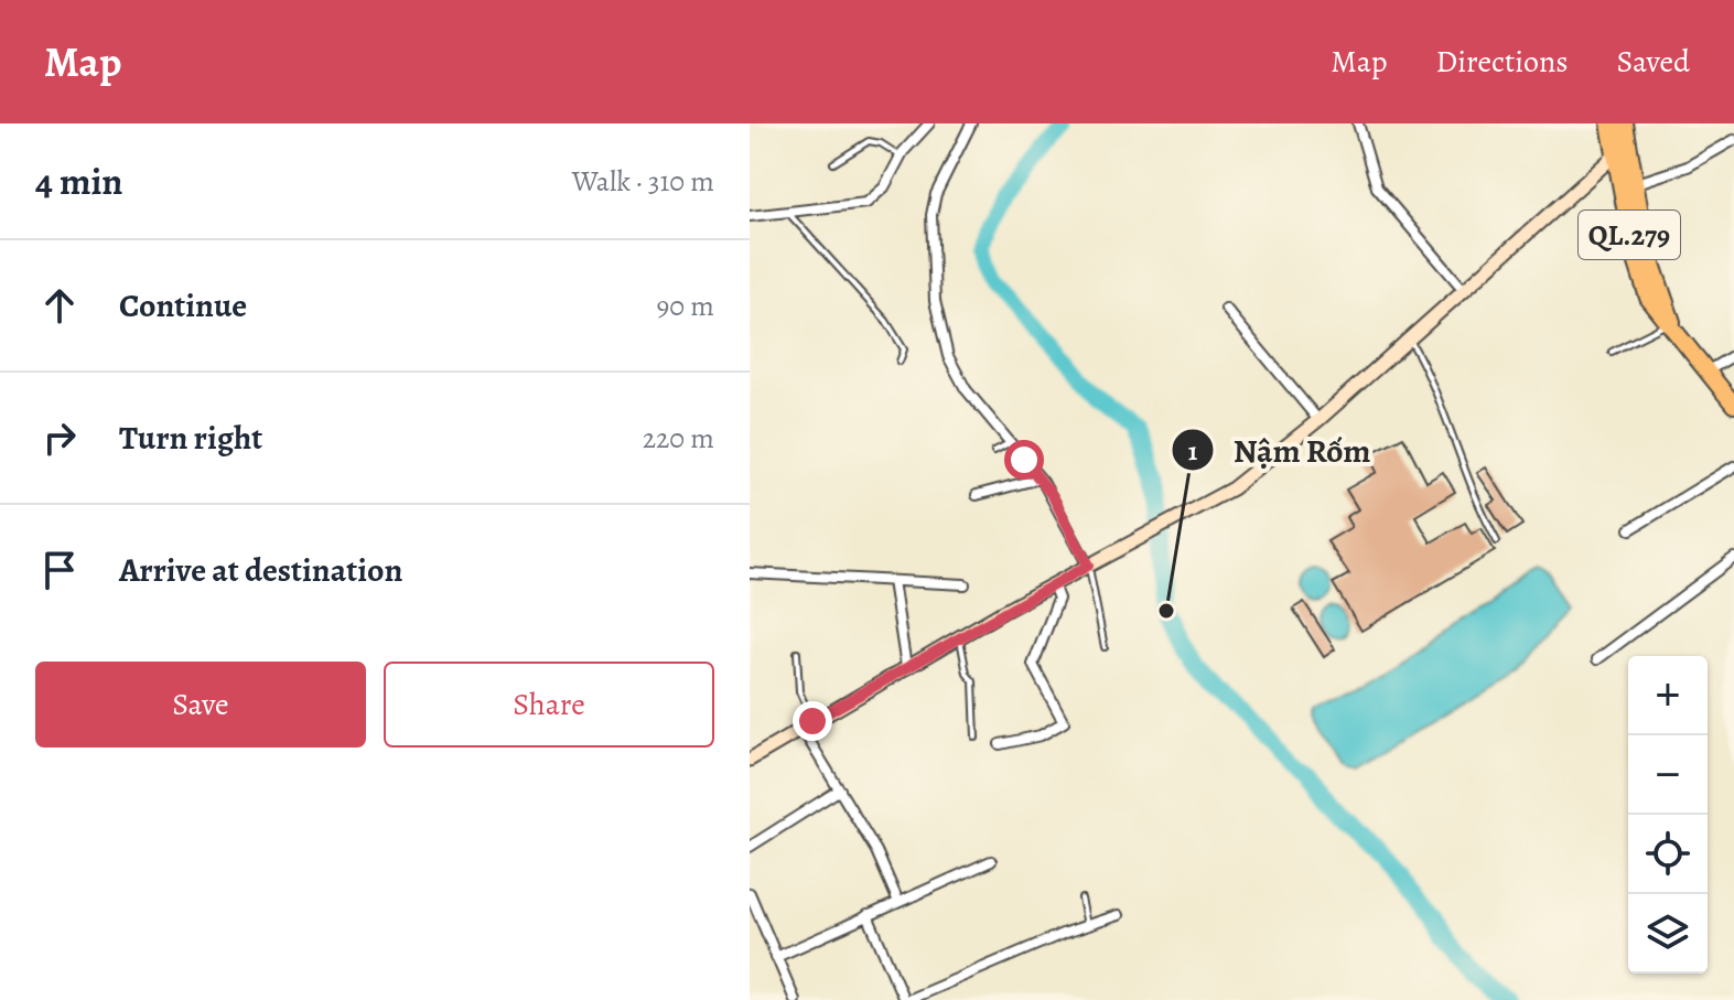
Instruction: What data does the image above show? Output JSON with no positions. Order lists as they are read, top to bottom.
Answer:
{
  "streets": {
    "highway": ["QL.279"]
  },
  "places": ["Nậm Rốm"],
  "page": {
    "header": "Map",
    "nav": ["Map", "Directions", "Saved"],
    "heading": ["4 min", "Walk · 310 m"],
    "list": [
      ["Continue", "90 m"],
      ["Turn right", "220 m"],
      "Arrive at destination"
    ],
    "buttons": ["Save", "Share"],
    "map_buttons": ["+", "−"]
  }
}
